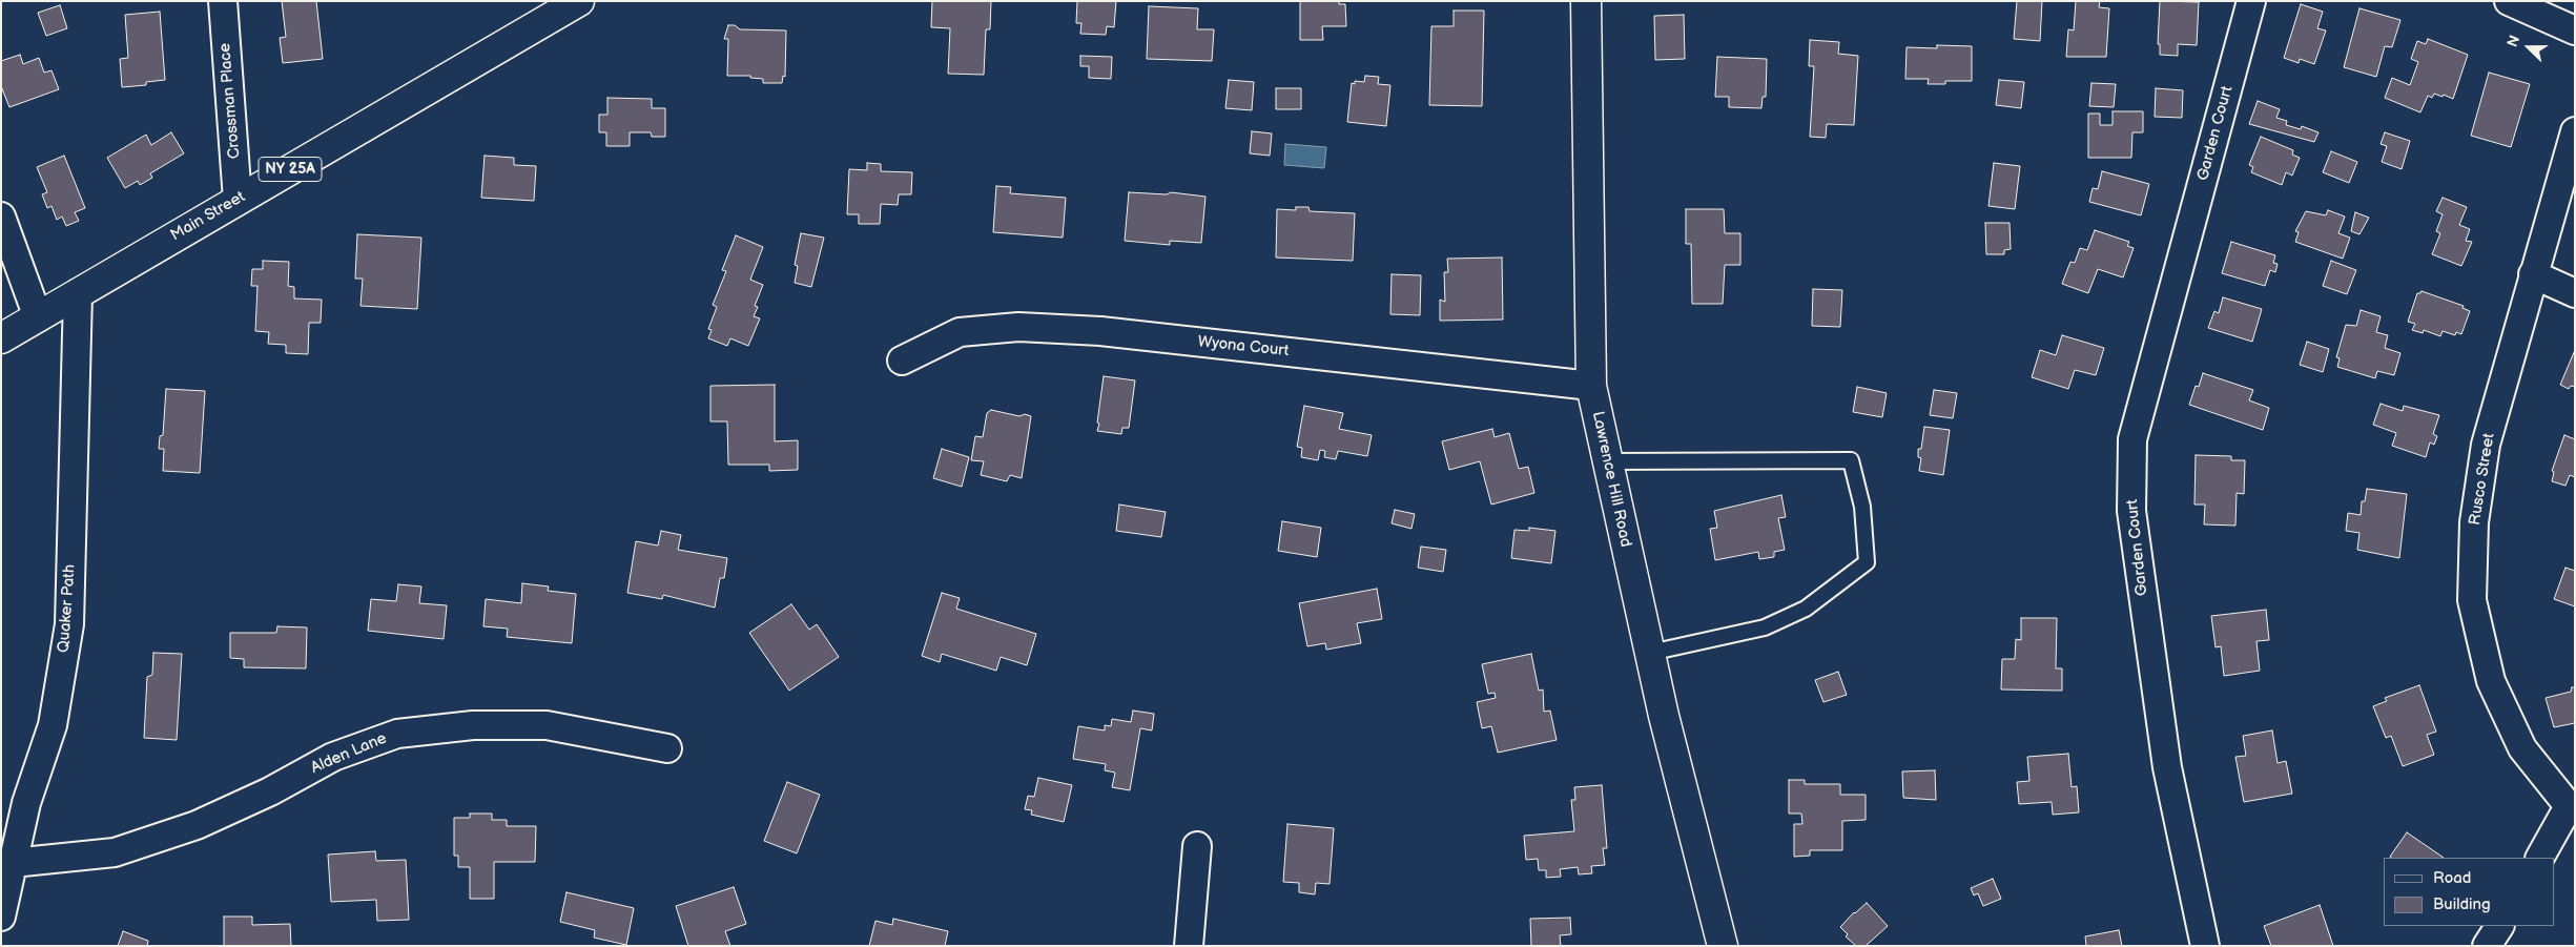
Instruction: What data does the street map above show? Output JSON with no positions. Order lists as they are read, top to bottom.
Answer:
{
  "streets": {
    "main road": ["NY 25A", "Main Street", "Lawrence Hill Road"],
    "street": [
      "Crossman Place",
      "Garden Court",
      "Wyona Court",
      "Rusco Street",
      "Quaker Path",
      "Alden Lane"
    ]
  },
  "crossings": [
    ["Crossman Place", "Main Street"],
    ["Main Street", "Quaker Path"],
    ["Wyona Court", "Lawrence Hill Road"],
    ["Quaker Path", "Alden Lane"]
  ],
  "legend": ["Road", "Building"],
  "north": "left"
}
